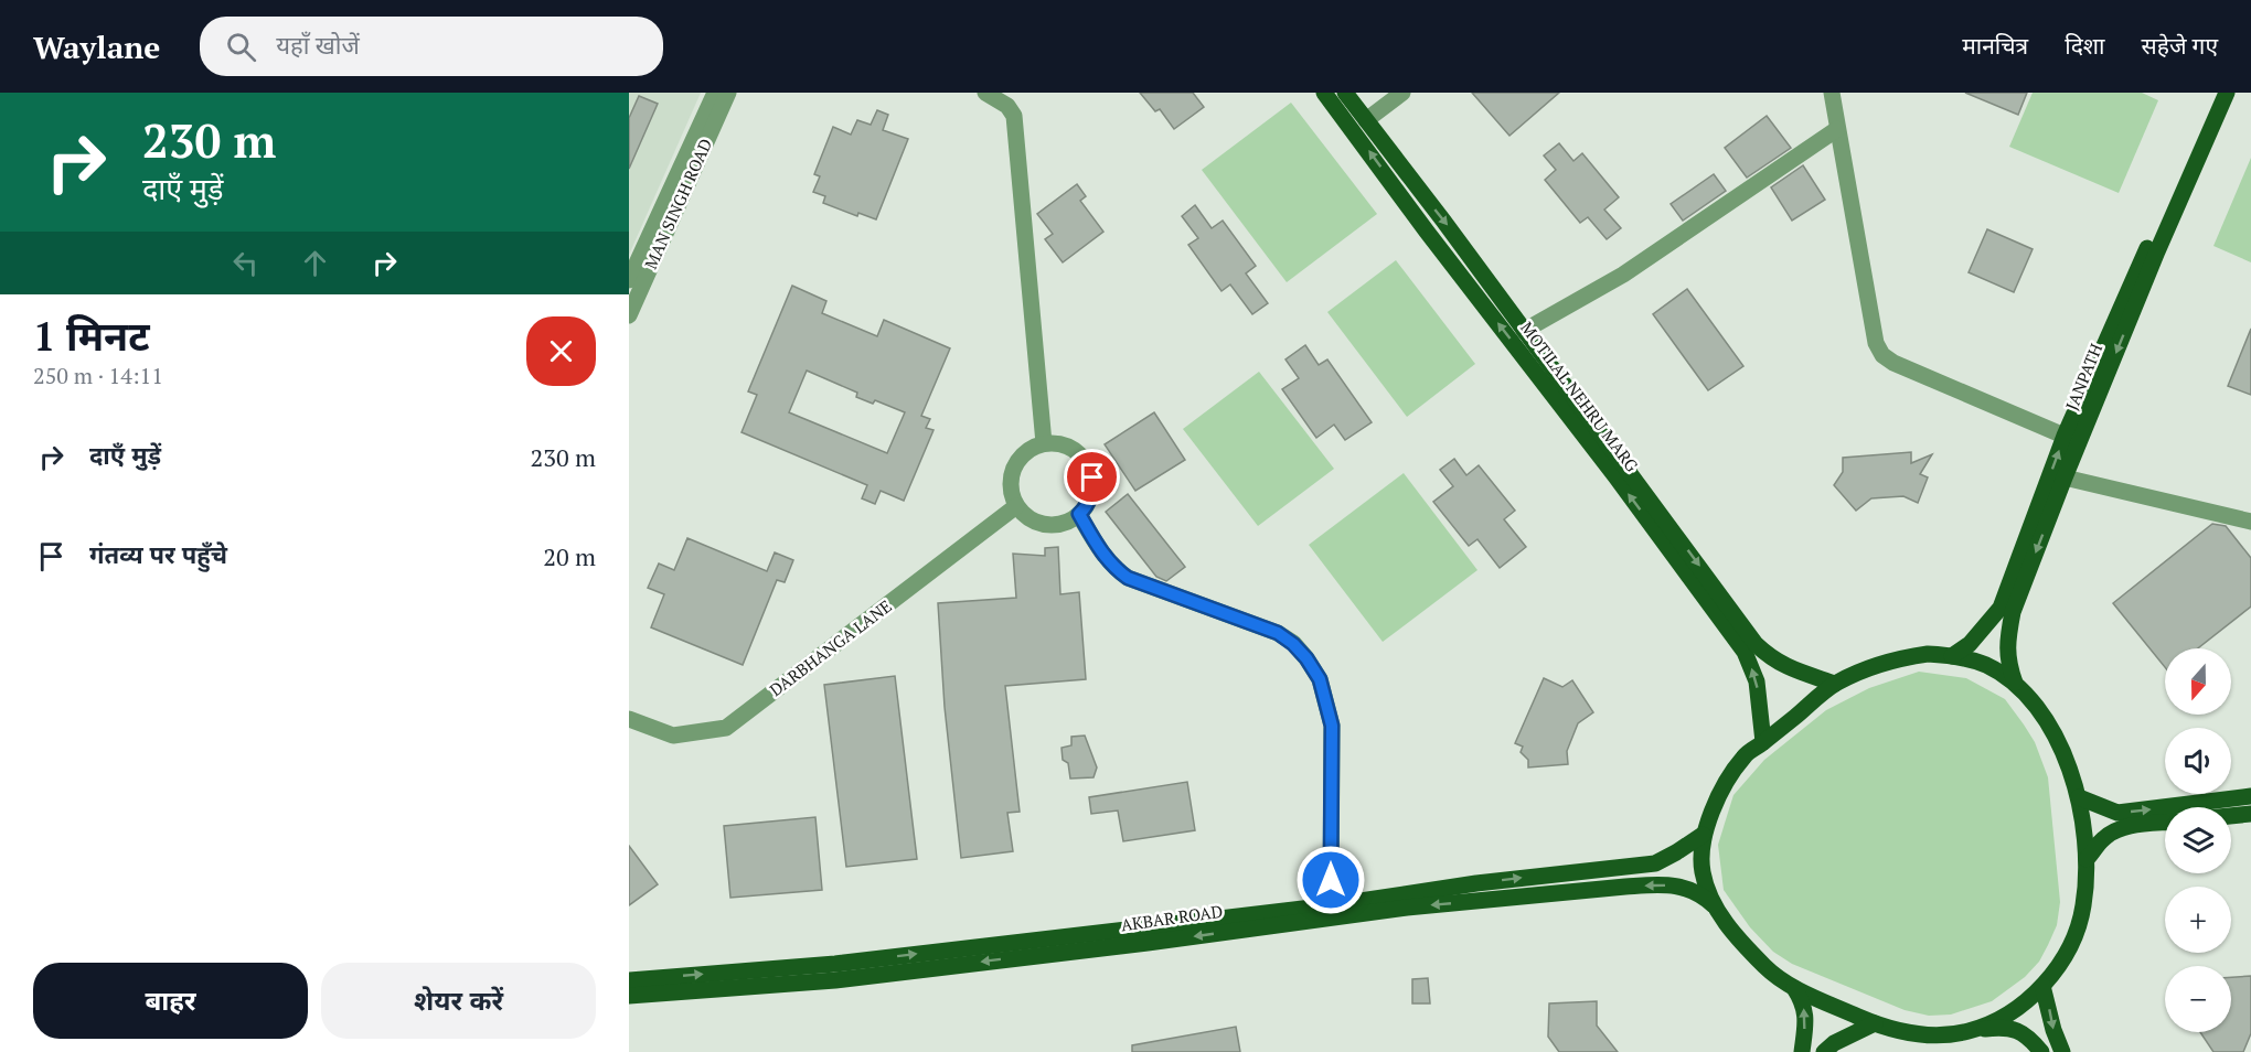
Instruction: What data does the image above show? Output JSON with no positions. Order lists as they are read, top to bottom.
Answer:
{
  "streets": {
    "main road": ["JANPATH", "MOTILAL NEHRU MARG", "AKBAR ROAD"],
    "street": ["MAN SINGH ROAD", "DARBHANGA LANE"]
  },
  "north": "bottom",
  "page": {
    "header": "Waylane",
    "search": "यहाँ खोजें",
    "nav": ["मानचित्र", "दिशा", "सहेजे गए"],
    "turn": ["230 m", "दाएँ मुड़ें"],
    "heading": ["1 मिनट", "250 m · 14:11"],
    "list": [
      {
        "name": "दाएँ मुड़ें",
        "value": "230 m"
      },
      {
        "name": "गंतव्य पर पहुँचे",
        "value": "20 m"
      }
    ],
    "map_buttons": ["+", "−"],
    "buttons": ["बाहर", "शेयर करें"]
  }
}
